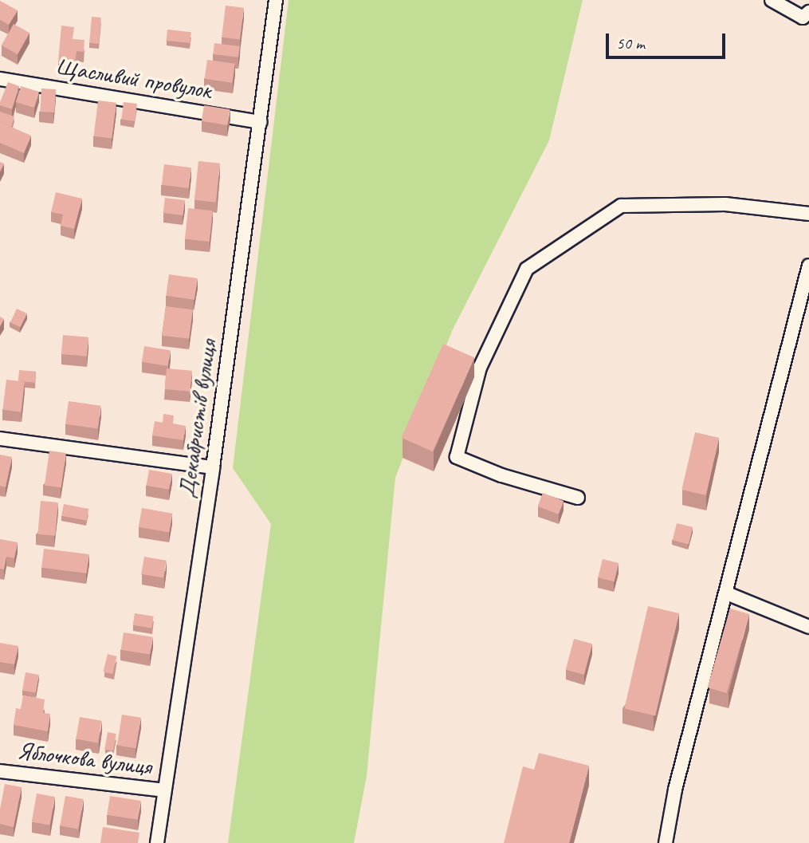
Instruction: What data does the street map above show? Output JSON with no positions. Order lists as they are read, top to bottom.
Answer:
{
  "streets": {
    "street": ["Щасливий провулок", "Декабристів вулиця", "Яблочкова вулиця"]
  },
  "crossings": [
    ["Щасливий провулок", "Декабристів вулиця"],
    ["Декабристів вулиця", "Яблочкова вулиця"]
  ],
  "scale_bar": "50 m"
}
